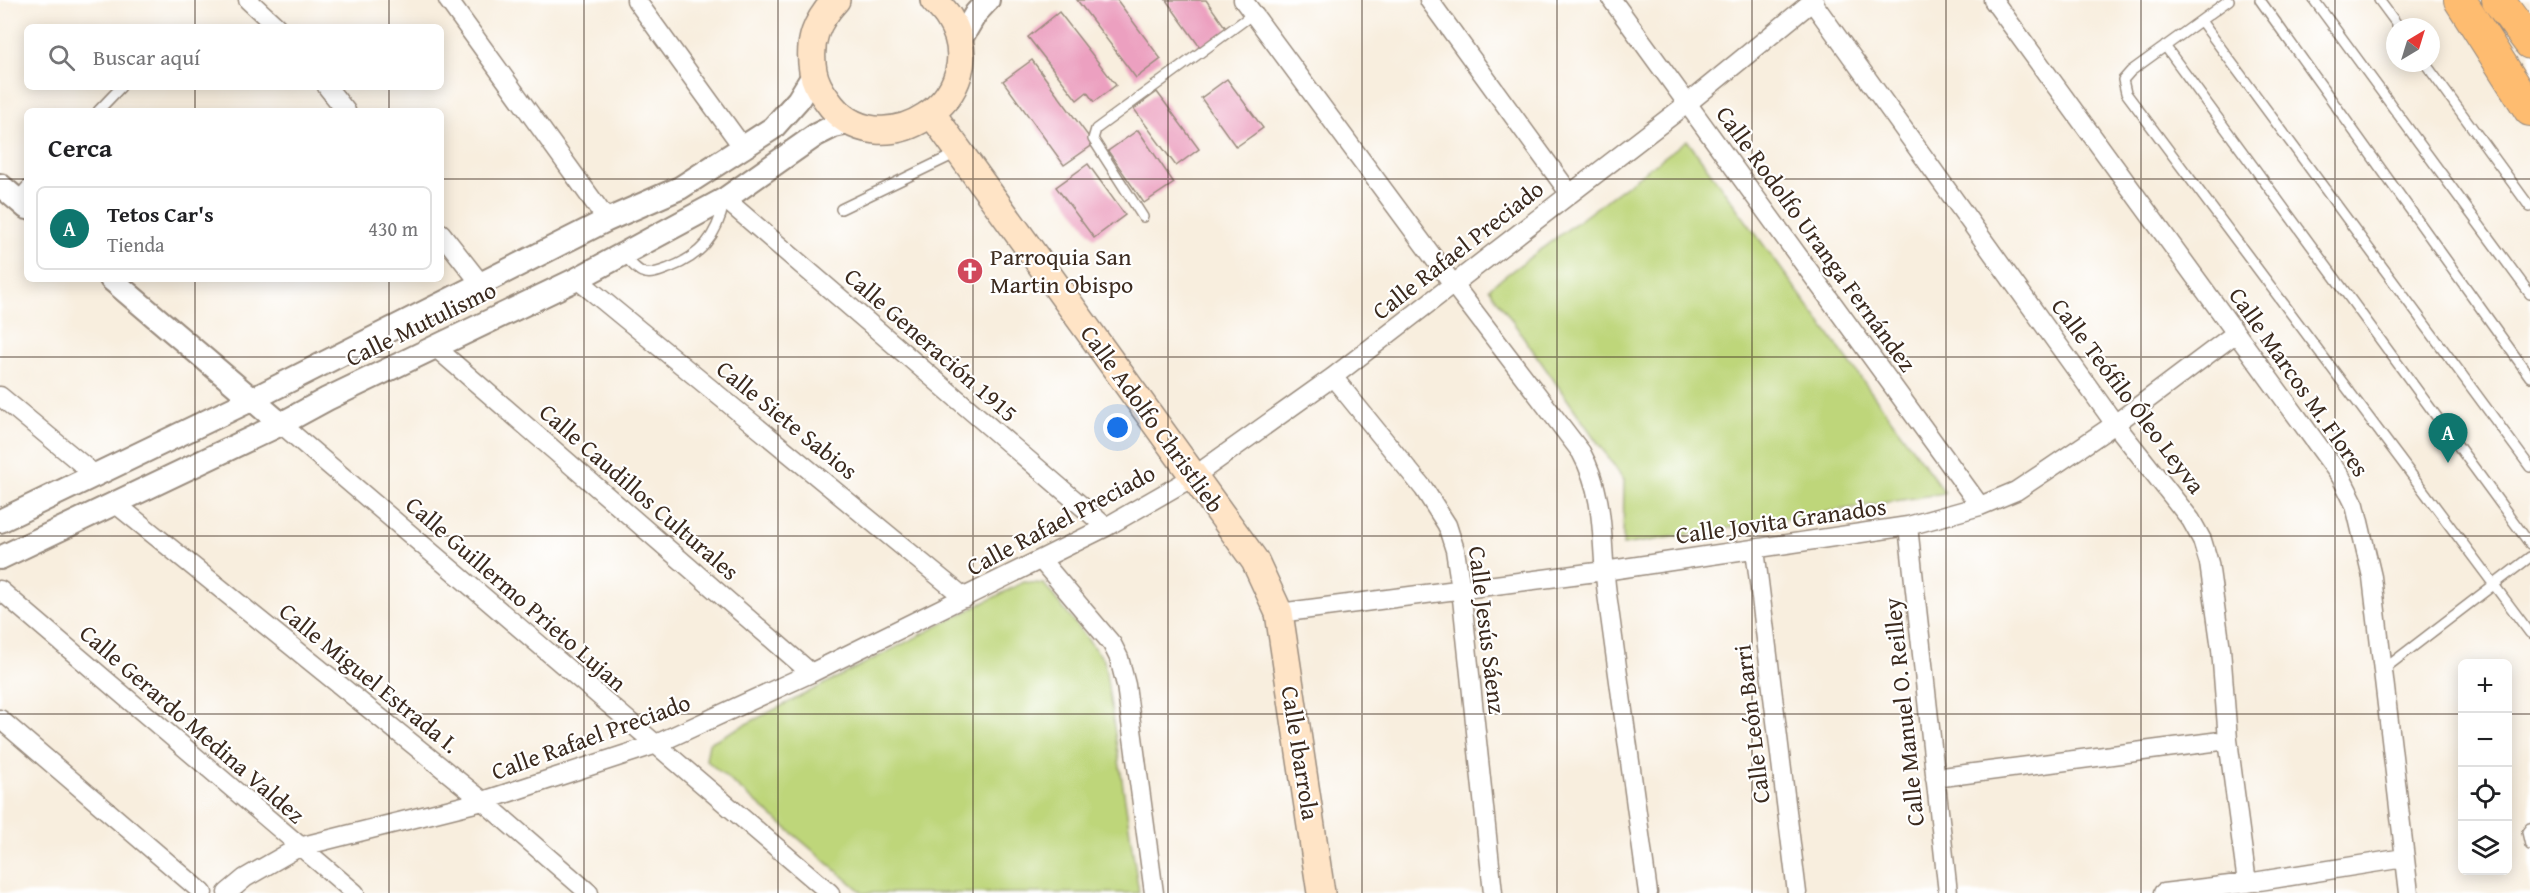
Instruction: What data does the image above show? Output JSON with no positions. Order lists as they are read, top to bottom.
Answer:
{
  "streets": {
    "main road": ["Calle Adolfo Christlieb", "Calle Ibarrola"],
    "street": [
      "Calle Rodolfo Uranga Fernández",
      "Calle Rafael Preciado",
      "Calle Mutulismo",
      "Calle Generación 1915",
      "Calle Marcos M. Flores",
      "Calle Teófilo Óleo Leyva",
      "Calle Siete Sabios",
      "Calle Caudillos Culturales",
      "Calle Jovita Granados",
      "Calle Guillermo Prieto Lujan",
      "Calle Jesús Sáenz",
      "Calle Miguel Estrada I.",
      "Calle Manuel O. Reilley",
      "Calle Gerardo Medina Valdez",
      "Calle León Barri"
    ]
  },
  "crossings": [
    ["Calle Rodolfo Uranga Fernández", "Calle Rafael Preciado"],
    ["Calle Rodolfo Uranga Fernández", "Calle Jovita Granados"],
    ["Calle Rafael Preciado", "Calle Generación 1915"],
    ["Calle Rafael Preciado", "Calle Teófilo Óleo Leyva"],
    ["Calle Rafael Preciado", "Calle Adolfo Christlieb"],
    ["Calle Rafael Preciado", "Calle Siete Sabios"],
    ["Calle Rafael Preciado", "Calle Caudillos Culturales"],
    ["Calle Rafael Preciado", "Calle Guillermo Prieto Lujan"],
    ["Calle Rafael Preciado", "Calle Jesús Sáenz"],
    ["Calle Rafael Preciado", "Calle Miguel Estrada I."],
    ["Calle Rafael Preciado", "Calle Gerardo Medina Valdez"],
    ["Calle Mutulismo", "Calle Generación 1915"],
    ["Calle Mutulismo", "Calle Siete Sabios"],
    ["Calle Mutulismo", "Calle Caudillos Culturales"],
    ["Calle Mutulismo", "Calle Guillermo Prieto Lujan"],
    ["Calle Mutulismo", "Calle Miguel Estrada I."],
    ["Calle Marcos M. Flores", "Calle Jovita Granados"],
    ["Calle Teófilo Óleo Leyva", "Calle Jovita Granados"],
    ["Calle Adolfo Christlieb", "Calle Jovita Granados"],
    ["Calle Adolfo Christlieb", "Calle Ibarrola"],
    ["Calle Jovita Granados", "Calle Jesús Sáenz"],
    ["Calle Jovita Granados", "Calle Manuel O. Reilley"],
    ["Calle Jovita Granados", "Calle León Barri"],
    ["Calle Jovita Granados", "Calle Ibarrola"]
  ],
  "places": {
    "church": ["Parroquia San Martin Obispo"]
  },
  "north": "top right",
  "page": {
    "search": "Buscar aquí",
    "heading": "Cerca",
    "list": [
      {
        "mark": "A",
        "name": "Tetos Car's",
        "note": "Tienda",
        "value": "430 m"
      }
    ],
    "pins": "A",
    "map_buttons": ["+", "−"]
  }
}
